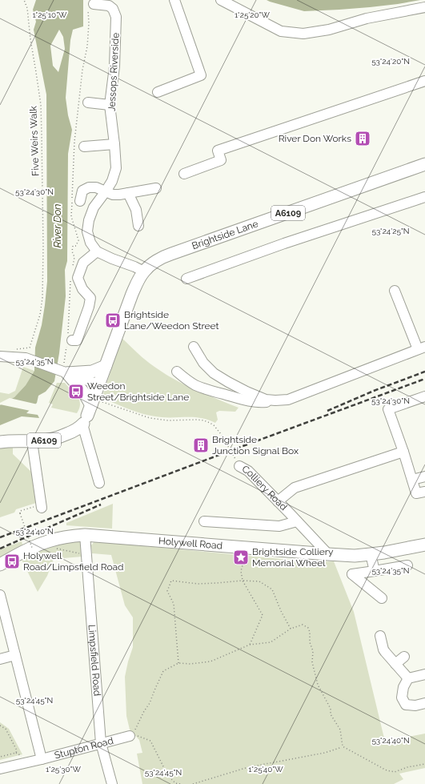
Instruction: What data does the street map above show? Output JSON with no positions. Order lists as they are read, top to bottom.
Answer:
{
  "streets": {
    "main road": ["A6109", "Brightside Lane", "Holywell Road"],
    "street": [
      "Jessops Riverside",
      "Colliery Road",
      "Limpsfield Road",
      "Stupton Road"
    ],
    "path": ["Five Weirs Walk"]
  },
  "crossings": [
    ["A6109", "Brightside Lane"],
    ["A6109", "Colliery Road"],
    ["Colliery Road", "Holywell Road"],
    ["Holywell Road", "Limpsfield Road"],
    ["Limpsfield Road", "Stupton Road"]
  ],
  "water": ["River Don"],
  "places": {
    "building": ["River Don Works", "Brightside Junction Signal Box"],
    "bus stop": ["Brightside Lane/Weedon Street", "Weedon Street/Brightside Lane", "Holywell Road/Limpsfield Road"],
    "place": ["Brightside Colliery Memorial Wheel"]
  },
  "coordinates": [
    "1°25'10\"W",
    "1°25'20\"W",
    "53°24'20\"N",
    "53°24'30\"N",
    "53°24'25\"N",
    "53°24'35\"N",
    "53°24'40\"N",
    "53°24'45\"N",
    "1°25'30\"W",
    "1°25'40\"W"
  ]
}
